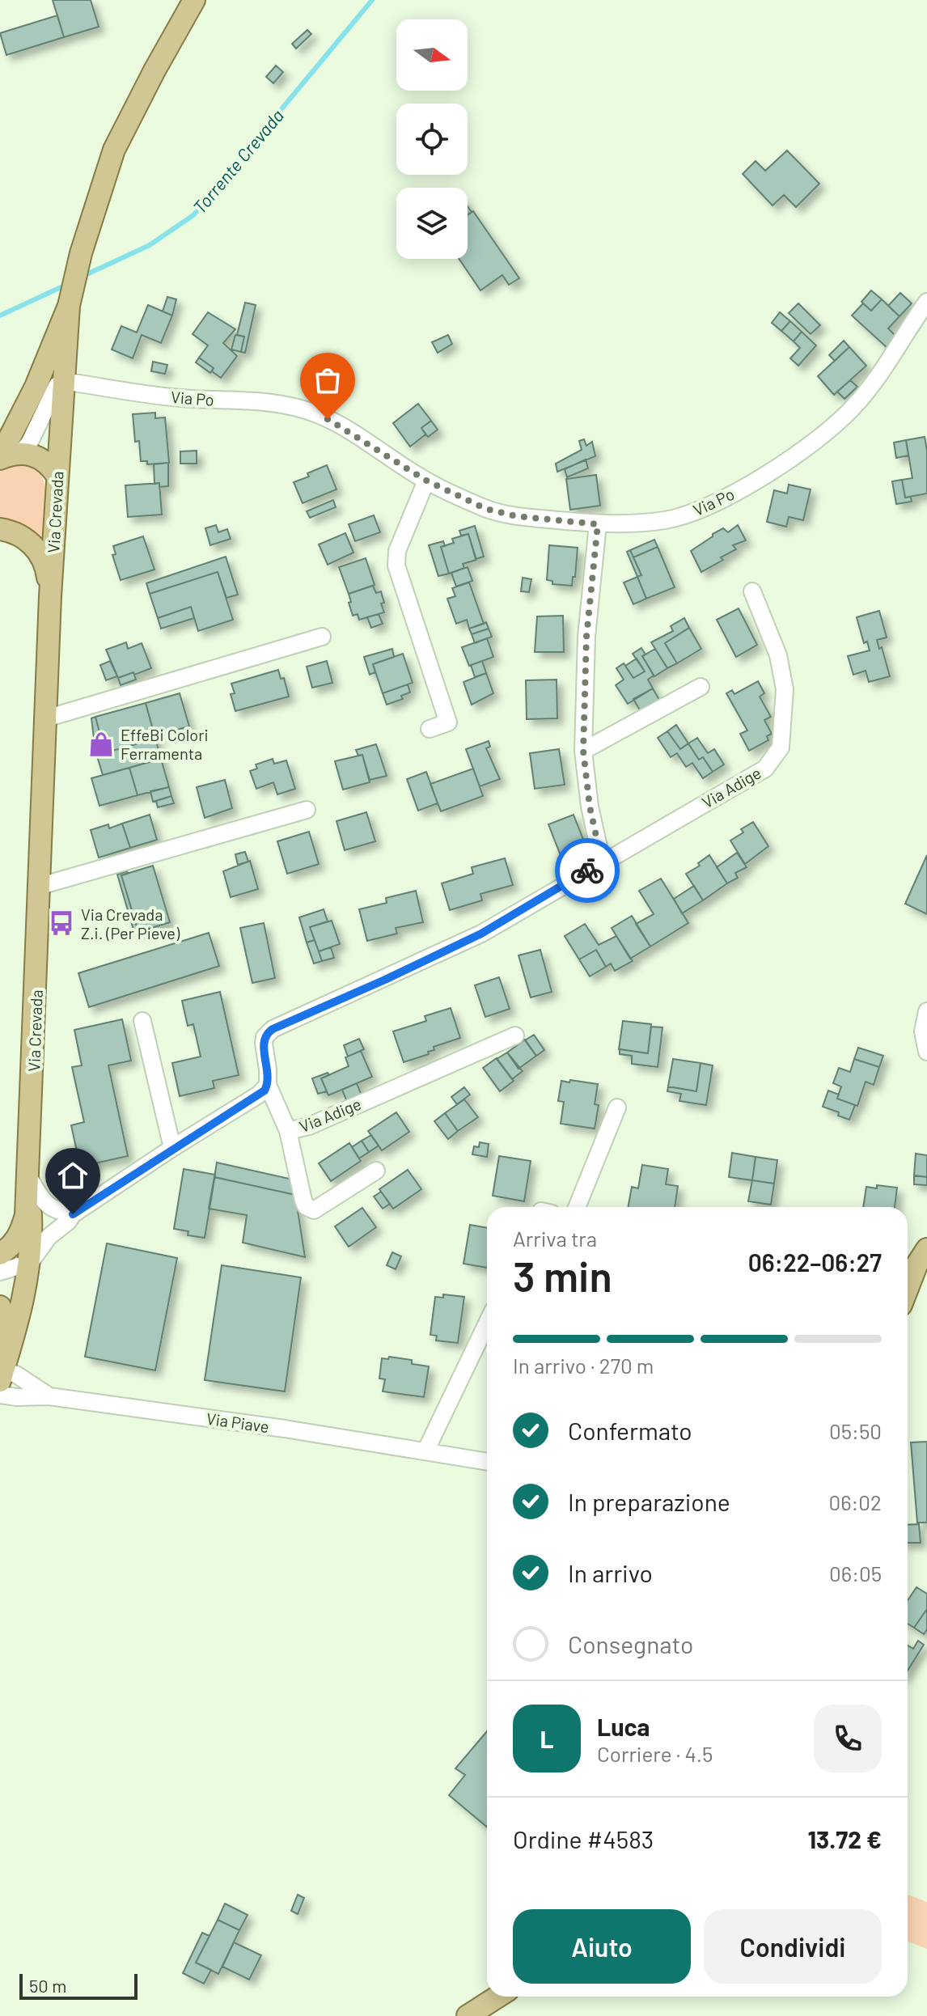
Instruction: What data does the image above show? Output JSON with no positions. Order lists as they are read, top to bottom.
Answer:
{
  "streets": {
    "main road": ["Via Crevada"],
    "street": ["Via Po", "Via Adige", "Via Piave"]
  },
  "crossings": [
    ["Via Po", "Via Crevada"],
    ["Via Crevada", "Via Piave"]
  ],
  "water": ["Torrente Crevada"],
  "places": {
    "shop": ["EffeBi Colori Ferramenta"],
    "bus stop": ["Via Crevada Z.i. (Per Pieve)"]
  },
  "scale_bar": "50 m",
  "north": "right",
  "page": {
    "heading": ["3 min", "Arriva tra", "06:22–06:27"],
    "panel": [
      "Luca",
      "Corriere · 4.5",
      "Ordine #4583",
      "13.72 €"
    ],
    "bar": "In arrivo · 270 m",
    "list": [
      ["Confermato", "05:50"],
      ["In preparazione", "06:02"],
      ["In arrivo", "06:05"],
      "Consegnato"
    ],
    "round": "L",
    "buttons": ["Aiuto", "Condividi"],
    "scale": "50 m"
  }
}
